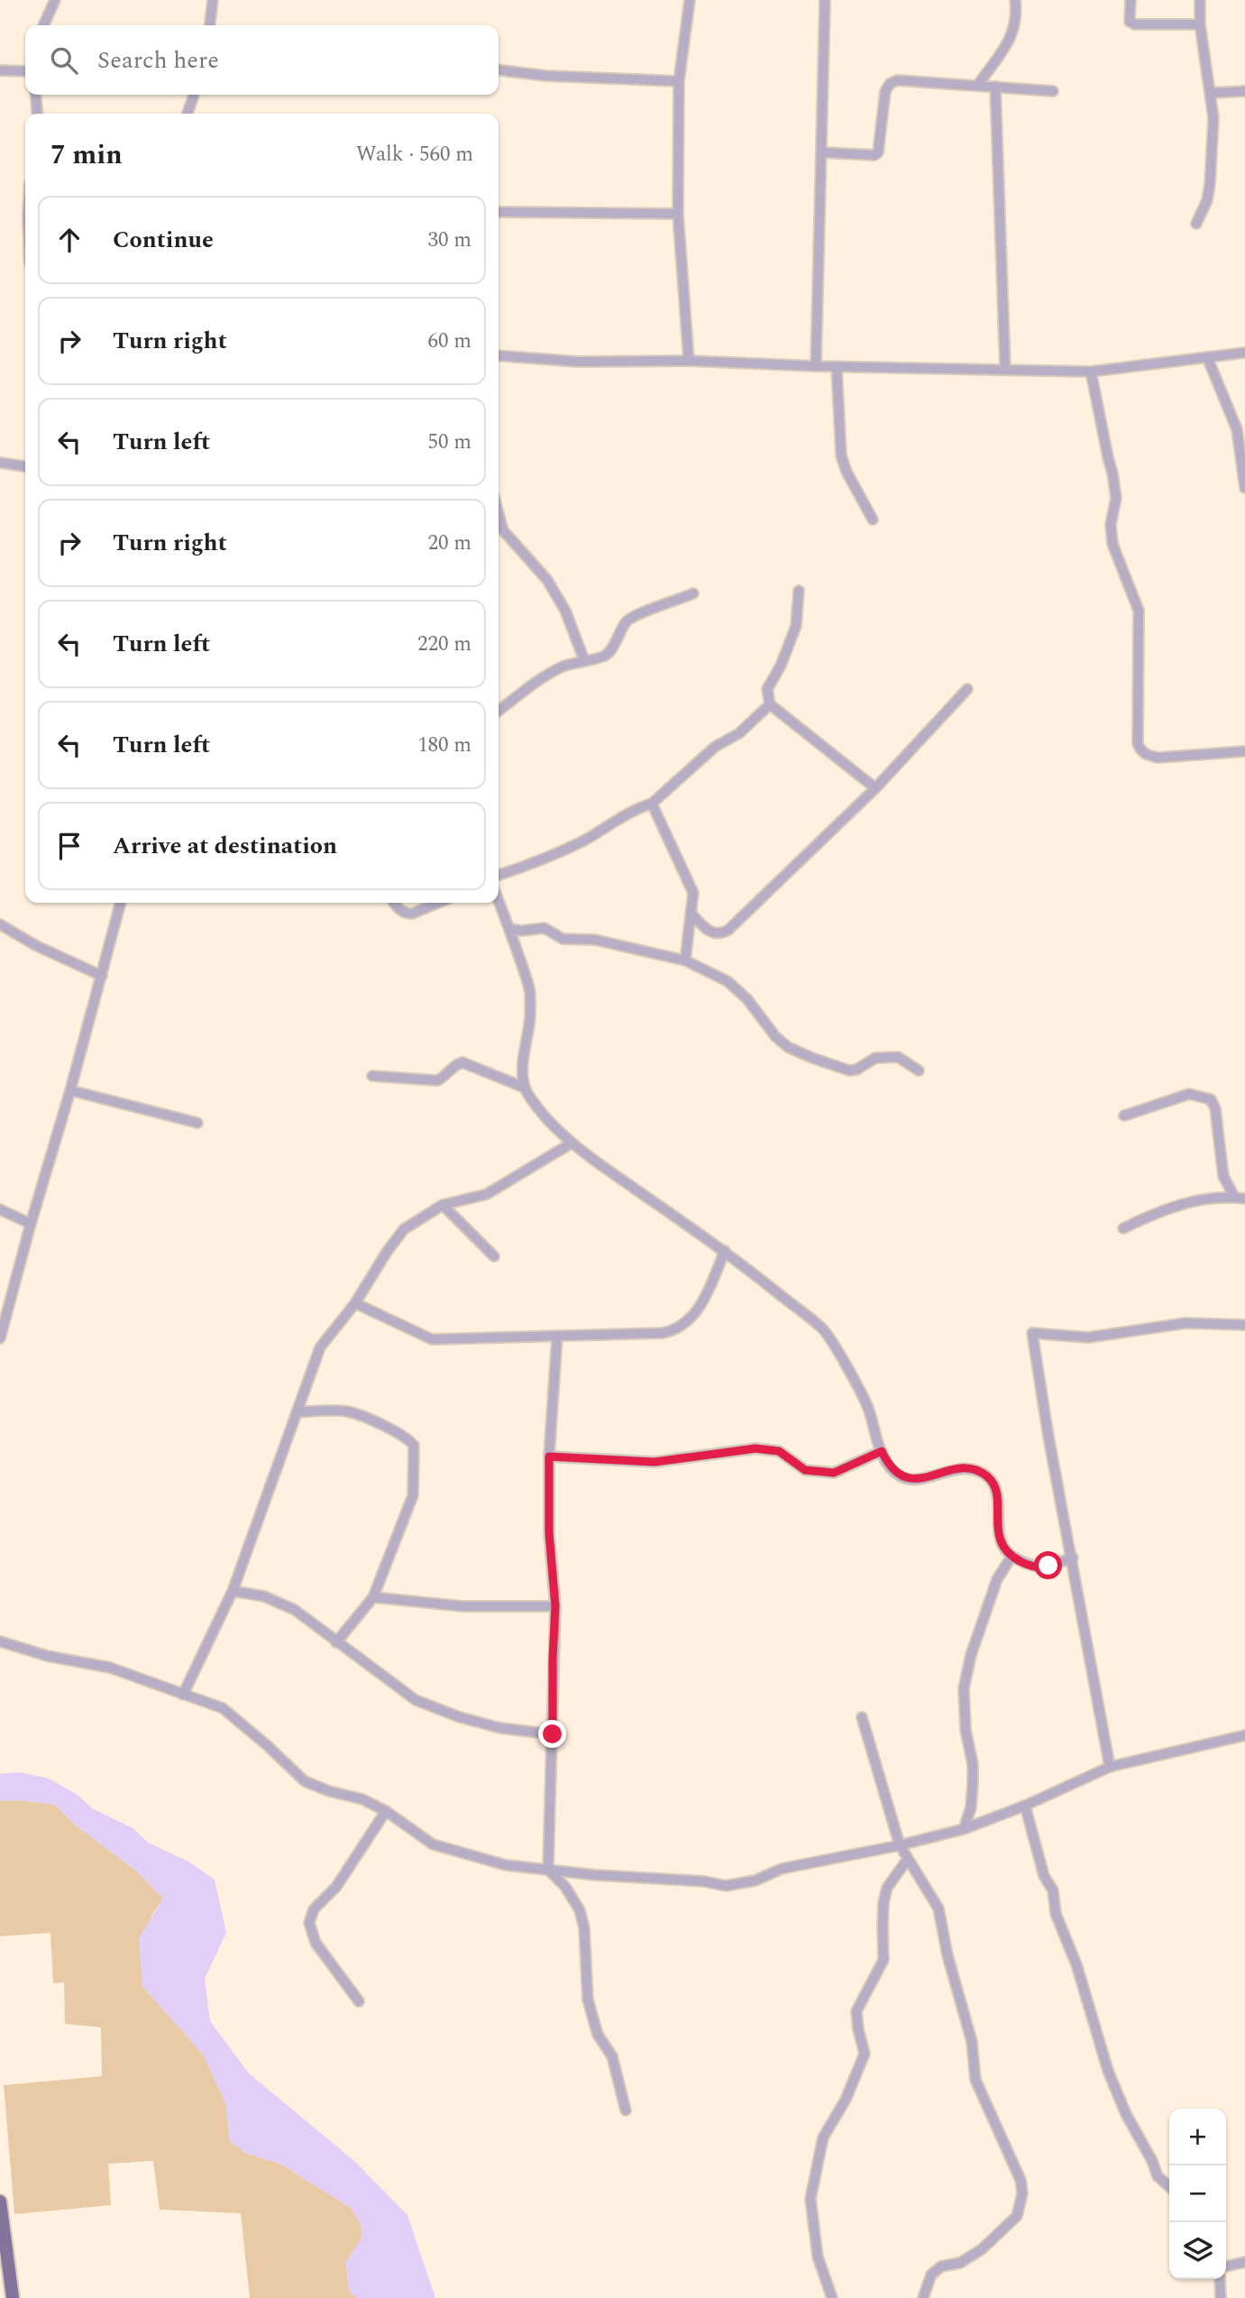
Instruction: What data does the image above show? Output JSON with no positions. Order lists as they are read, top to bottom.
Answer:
{
  "page": {
    "search": "Search here",
    "heading": ["7 min", "Walk · 560 m"],
    "list": [
      ["Continue", "30 m"],
      ["Turn right", "60 m"],
      ["Turn left", "50 m"],
      ["Turn right", "20 m"],
      ["Turn left", "220 m"],
      ["Turn left", "180 m"],
      "Arrive at destination"
    ],
    "map_buttons": ["+", "−"]
  }
}
